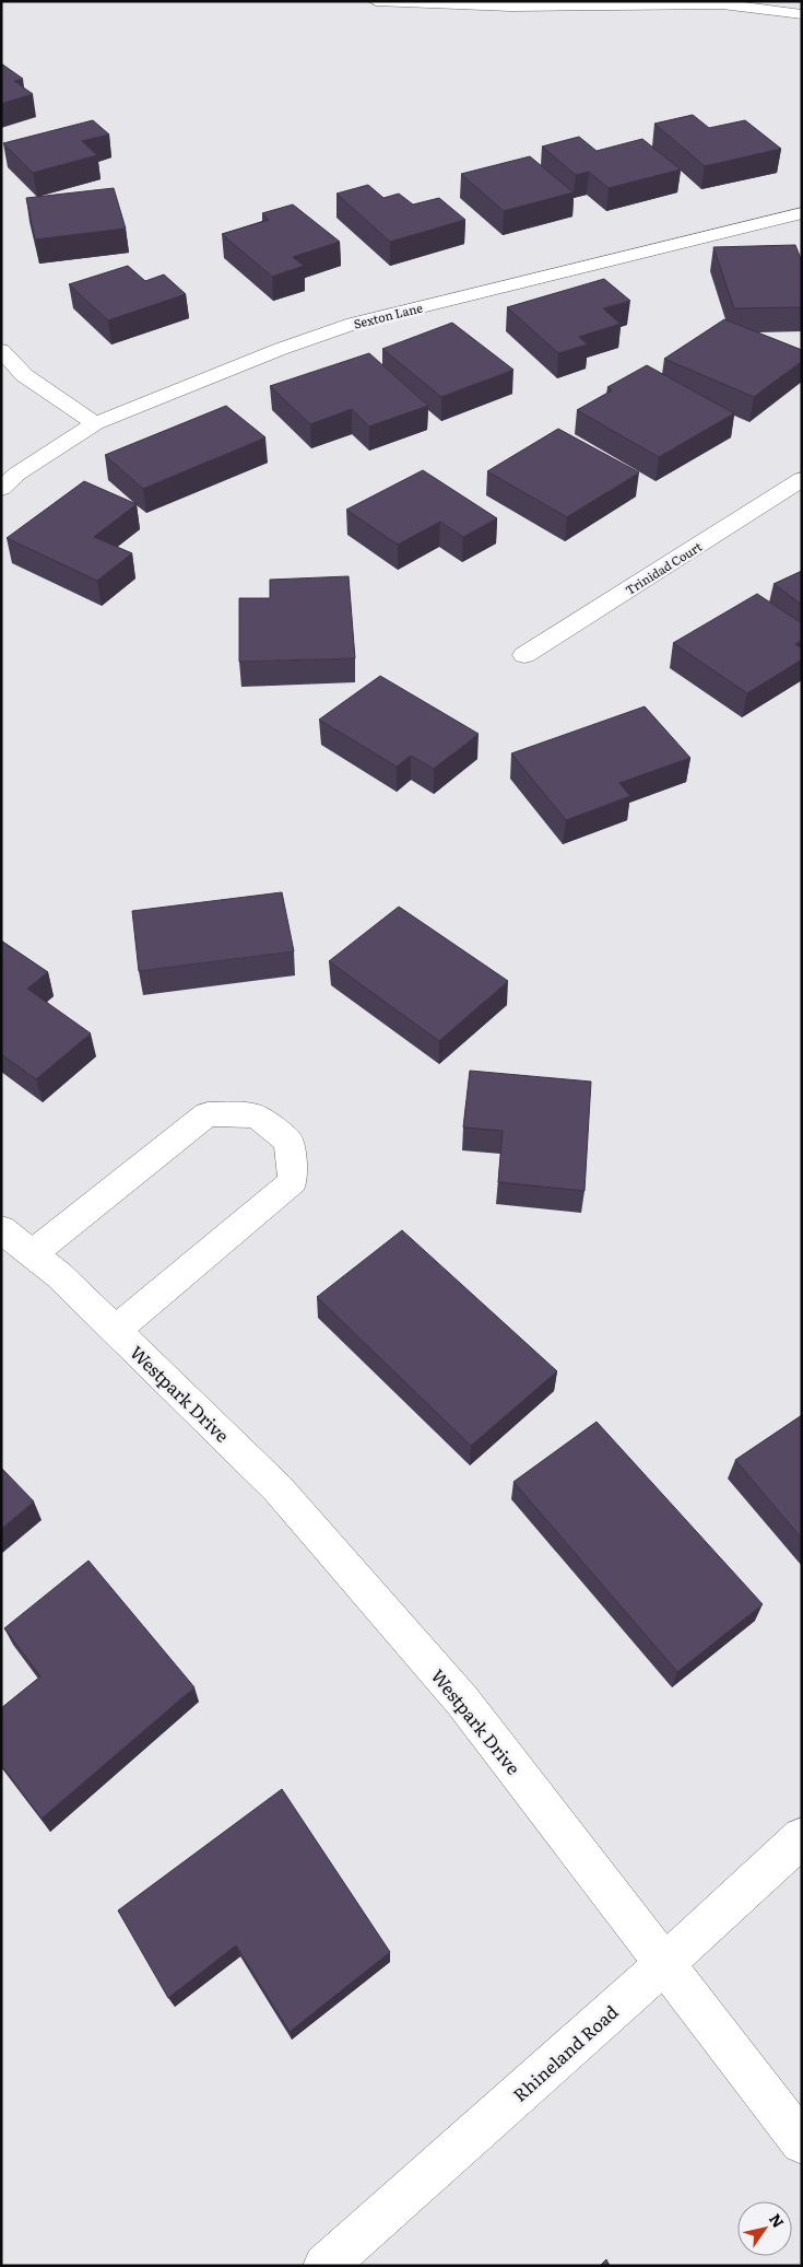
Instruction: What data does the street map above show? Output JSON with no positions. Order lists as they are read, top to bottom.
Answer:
{
  "streets": {
    "street": [
      "Sexton Lane",
      "Trinidad Court",
      "Westpark Drive",
      "Rhineland Road"
    ]
  },
  "crossings": [
    ["Westpark Drive", "Rhineland Road"]
  ],
  "north": "top right"
}
